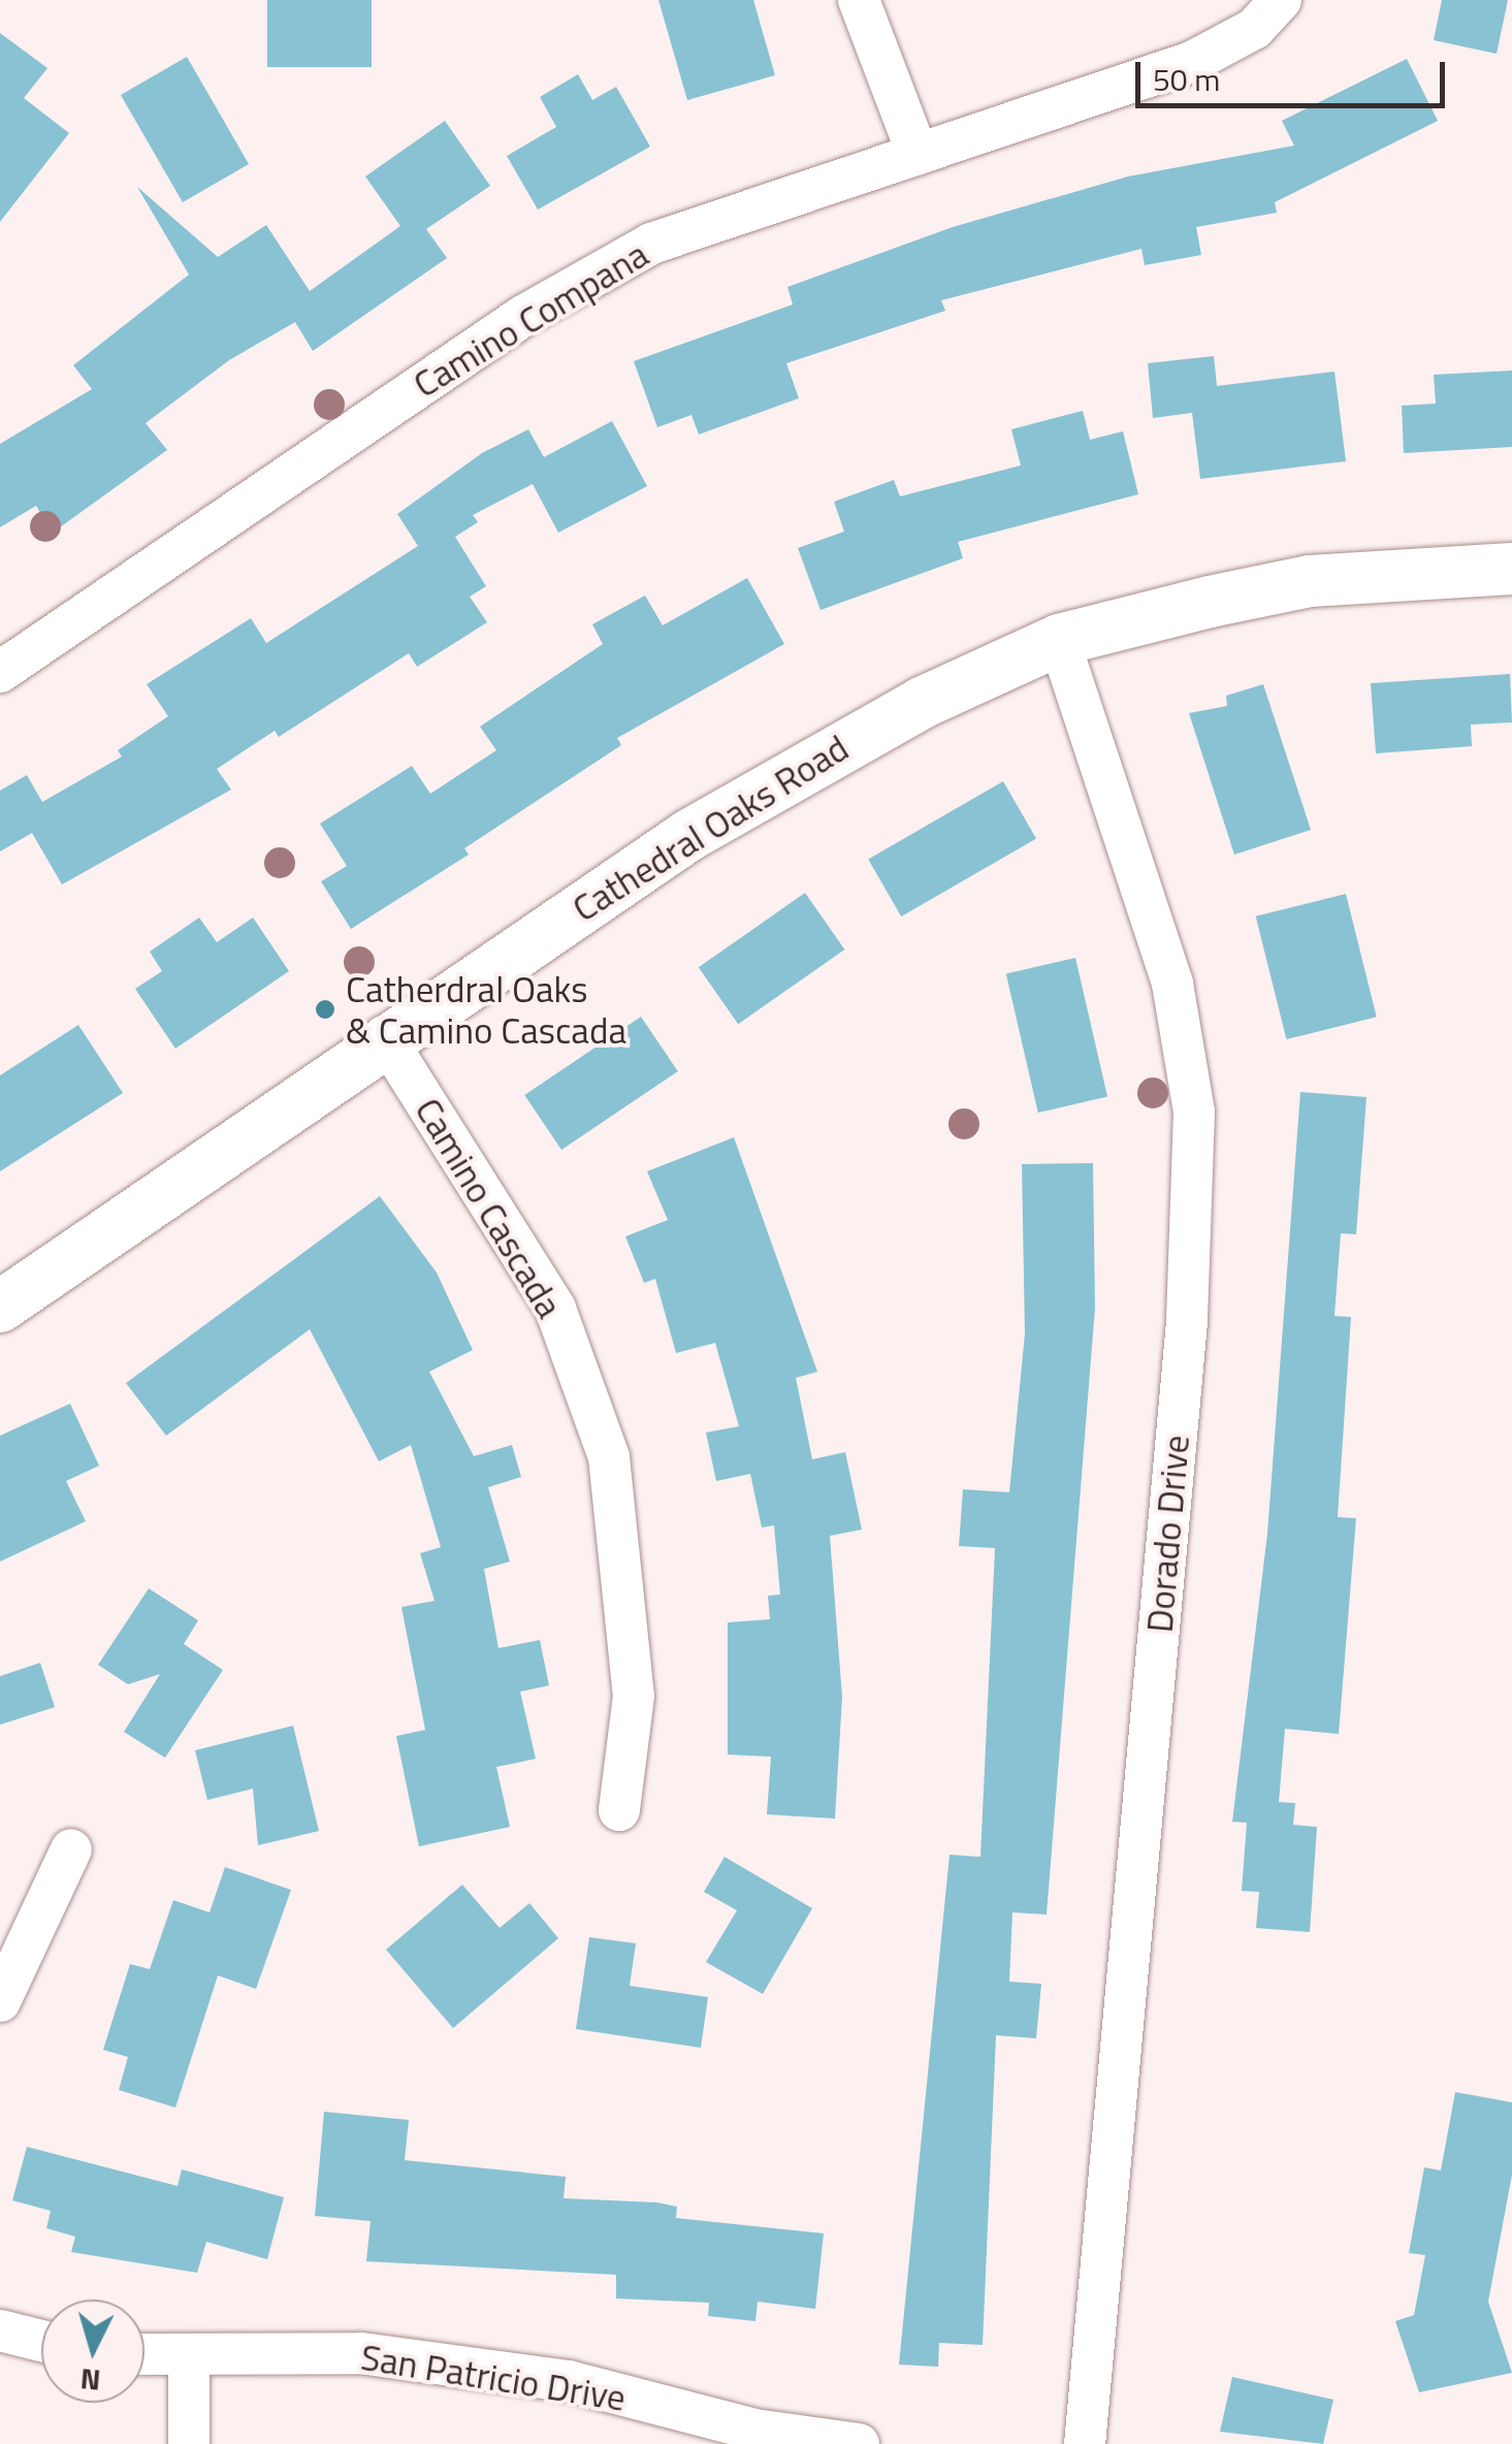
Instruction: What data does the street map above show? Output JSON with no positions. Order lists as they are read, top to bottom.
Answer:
{
  "streets": {
    "main road": ["Cathedral Oaks Road"],
    "street": [
      "Camino Compana",
      "Camino Cascada",
      "Dorado Drive",
      "San Patricio Drive"
    ]
  },
  "crossings": [
    ["Cathedral Oaks Road", "Camino Cascada"],
    ["Cathedral Oaks Road", "Dorado Drive"]
  ],
  "places": ["Catherdral Oaks & Camino Cascada"],
  "scale_bar": "50 m",
  "north": "bottom"
}
